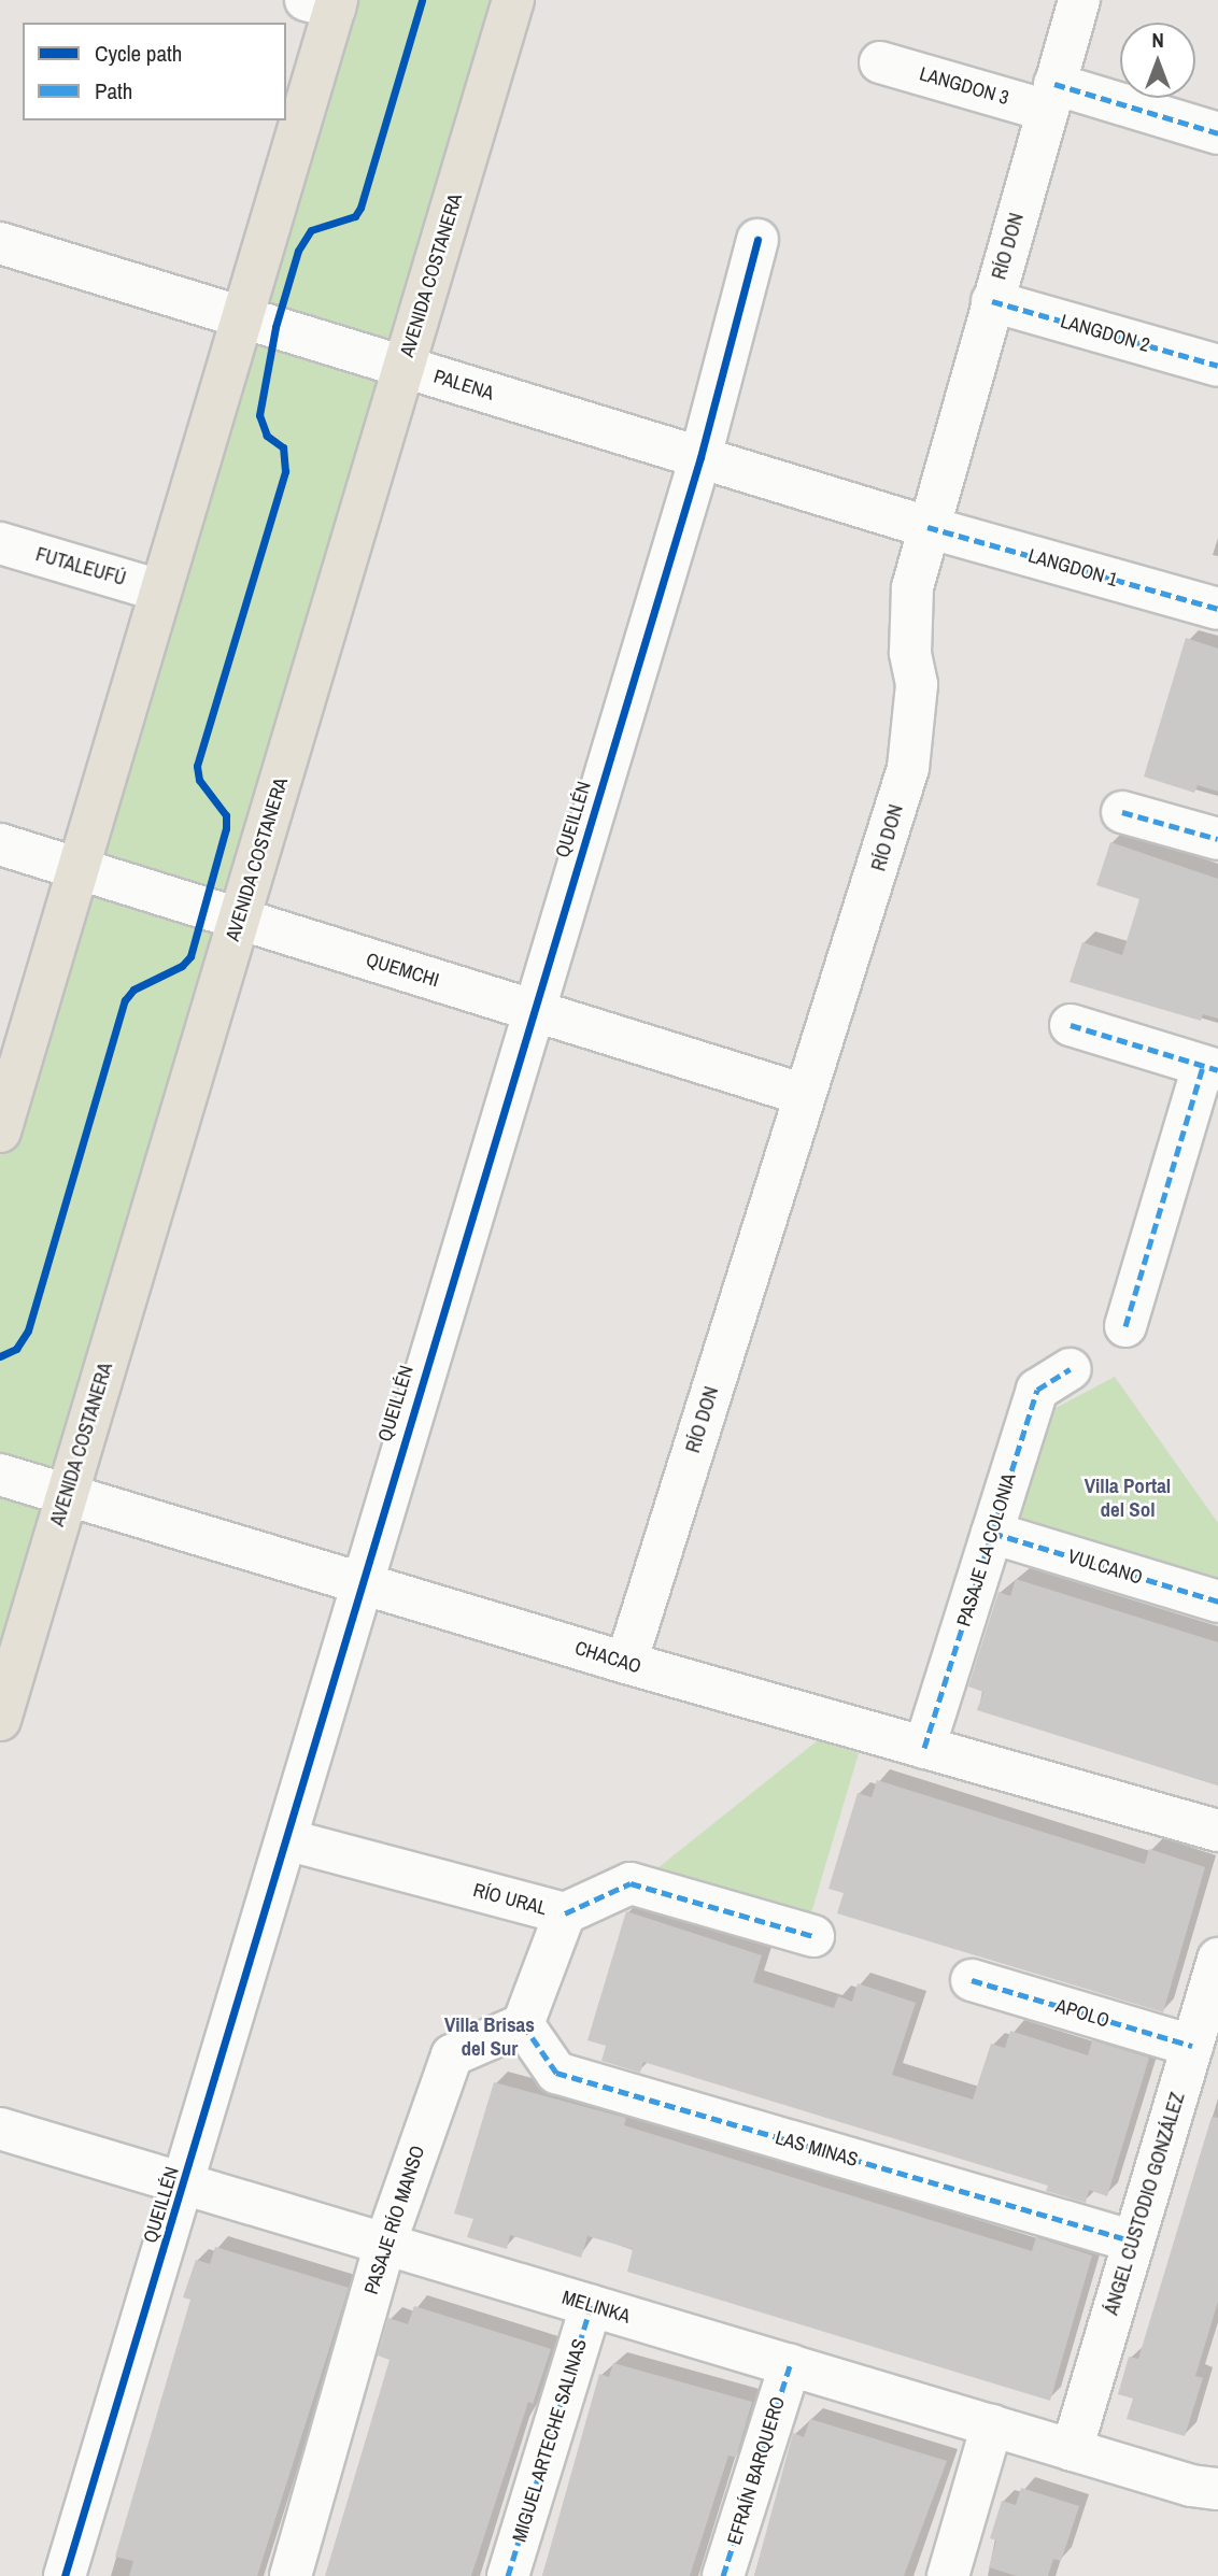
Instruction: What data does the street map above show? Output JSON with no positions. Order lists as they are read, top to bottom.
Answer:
{
  "streets": {
    "main road": ["AVENIDA COSTANERA"],
    "street": [
      "LANGDON 3",
      "RÍO DON",
      "LANGDON 2",
      "PALENA",
      "FUTALEUFÚ",
      "LANGDON 1",
      "QUEILLÉN",
      "QUEMCHI",
      "PASAJE LA COLONIA",
      "VULCANO",
      "CHACAO",
      "RÍO URAL",
      "APOLO",
      "LAS MINAS",
      "ÁNGEL CUSTODIO GONZÁLEZ",
      "PASAJE RÍO MANSO",
      "MELINKA",
      "MIGUEL ARTECHE SALINAS",
      "EFRAÍN BARQUERO"
    ]
  },
  "crossings": [
    ["LANGDON 3", "RÍO DON"],
    ["RÍO DON", "LANGDON 2"],
    ["RÍO DON", "PALENA"],
    ["RÍO DON", "LANGDON 1"],
    ["RÍO DON", "QUEMCHI"],
    ["RÍO DON", "CHACAO"],
    ["AVENIDA COSTANERA", "PALENA"],
    ["AVENIDA COSTANERA", "QUEMCHI"],
    ["AVENIDA COSTANERA", "CHACAO"],
    ["PALENA", "LANGDON 1"],
    ["PALENA", "QUEILLÉN"],
    ["QUEILLÉN", "QUEMCHI"],
    ["QUEILLÉN", "CHACAO"],
    ["QUEILLÉN", "RÍO URAL"],
    ["QUEILLÉN", "MELINKA"],
    ["PASAJE LA COLONIA", "VULCANO"],
    ["PASAJE LA COLONIA", "CHACAO"],
    ["APOLO", "ÁNGEL CUSTODIO GONZÁLEZ"],
    ["LAS MINAS", "ÁNGEL CUSTODIO GONZÁLEZ"],
    ["LAS MINAS", "PASAJE RÍO MANSO"],
    ["ÁNGEL CUSTODIO GONZÁLEZ", "MELINKA"],
    ["PASAJE RÍO MANSO", "MELINKA"],
    ["MELINKA", "MIGUEL ARTECHE SALINAS"],
    ["MELINKA", "EFRAÍN BARQUERO"]
  ],
  "districts": ["Villa Portal del Sol", "Villa Brisas del Sur"],
  "legend": ["Cycle path", "Path"],
  "north": "top"
}
